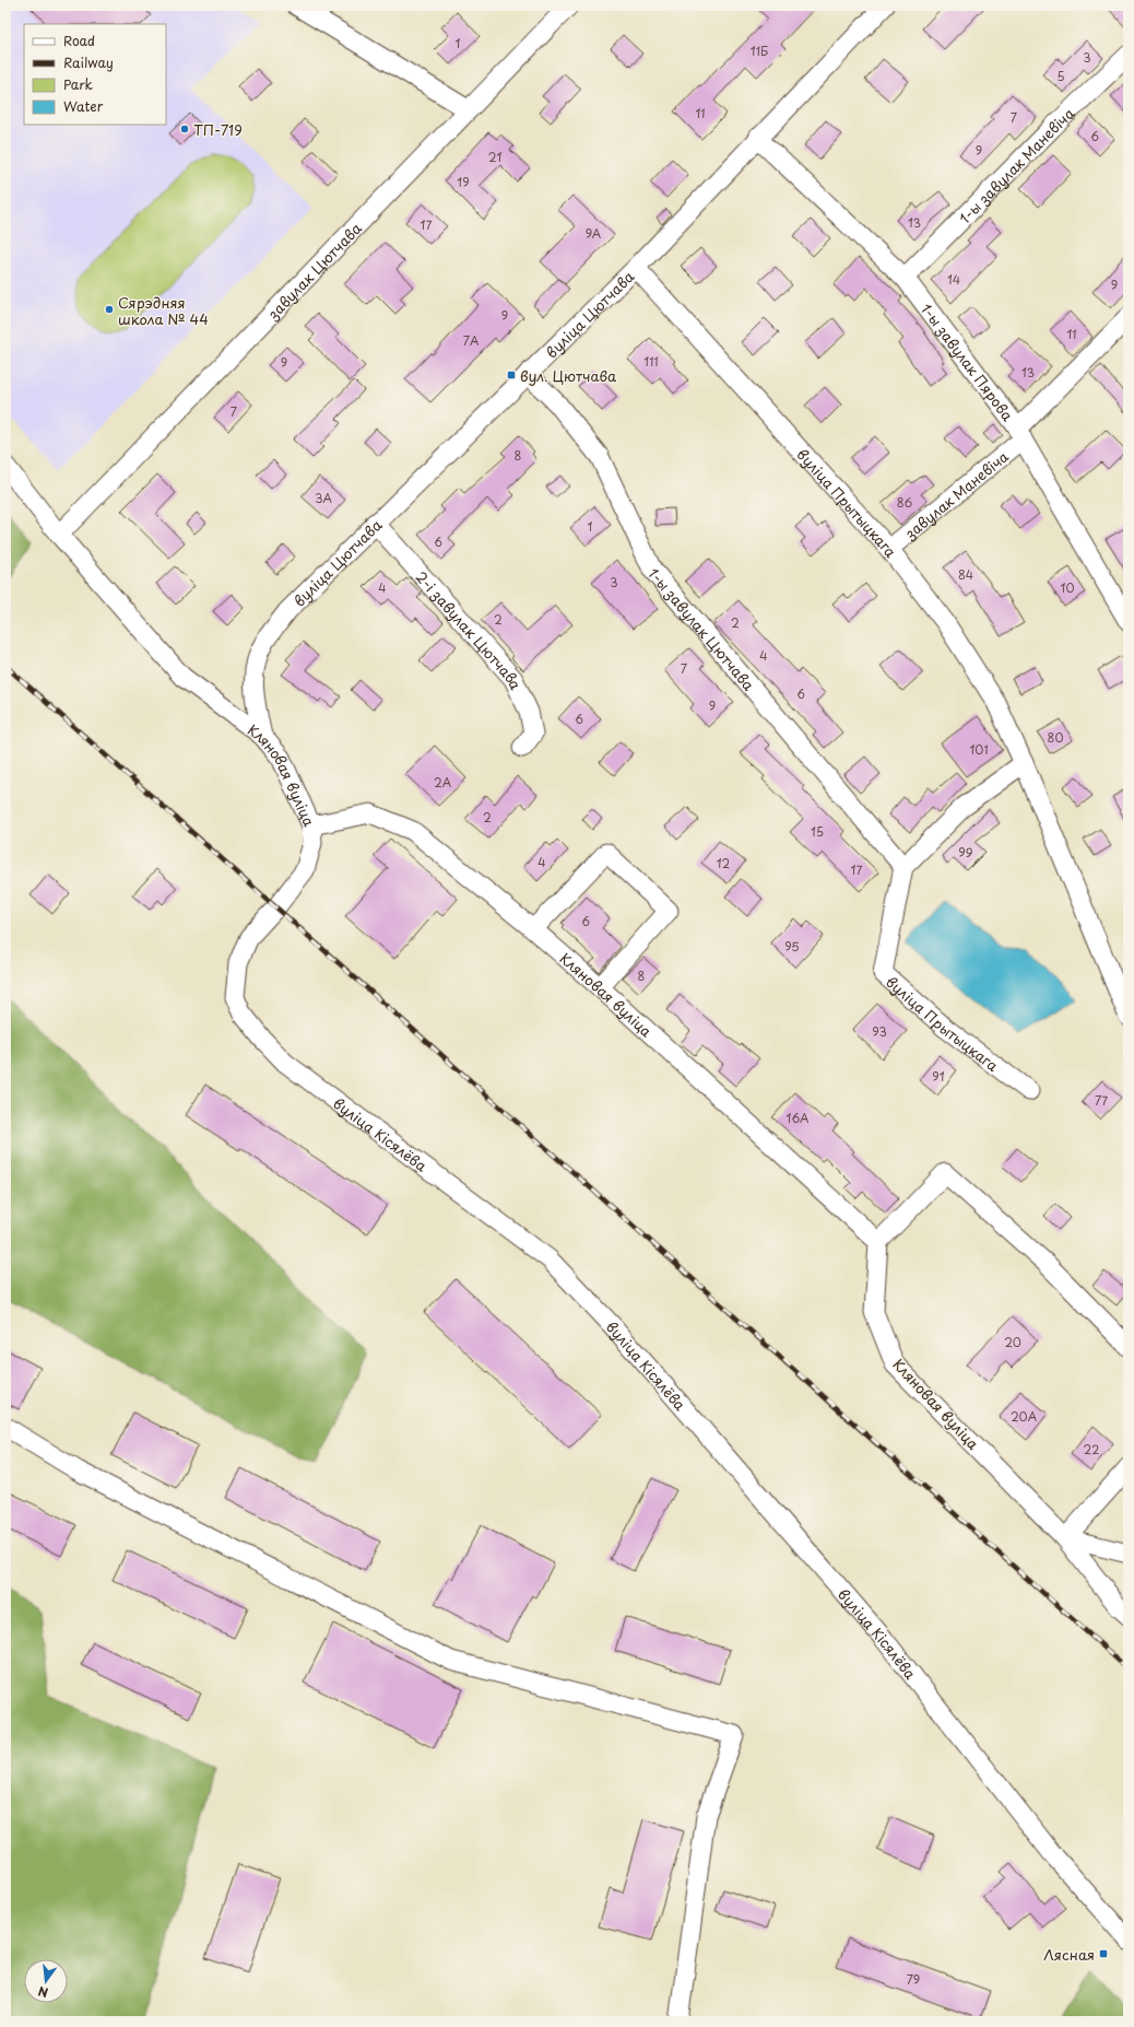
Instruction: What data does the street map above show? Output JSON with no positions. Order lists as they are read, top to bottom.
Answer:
{
  "streets": {
    "street": [
      "1-ы завулак Маневіча",
      "завулак Цютчава",
      "вуліца Цютчава",
      "1-ы завулак Пярова",
      "завулак Маневіча",
      "вуліца Прытыцкага",
      "1-ы завулак Цютчава",
      "2-і завулак Цютчава",
      "Кляновая вуліца",
      "вуліца Кісялёва"
    ]
  },
  "crossings": [
    ["1-ы завулак Маневіча", "1-ы завулак Пярова"],
    ["завулак Цютчава", "Кляновая вуліца"],
    ["вуліца Цютчава", "1-ы завулак Пярова"],
    ["вуліца Цютчава", "вуліца Прытыцкага"],
    ["вуліца Цютчава", "1-ы завулак Цютчава"],
    ["вуліца Цютчава", "2-і завулак Цютчава"],
    ["вуліца Цютчава", "Кляновая вуліца"],
    ["1-ы завулак Пярова", "завулак Маневіча"],
    ["завулак Маневіча", "вуліца Прытыцкага"],
    ["вуліца Прытыцкага", "1-ы завулак Цютчава"],
    ["Кляновая вуліца", "вуліца Кісялёва"]
  ],
  "places": {
    "other": ["ТП-719", "Сярэдняя школа № 44"],
    "transit": ["вул. Цютчава", "Лясная"]
  },
  "house_numbers": [
    "1",
    "11Б",
    "3",
    "5",
    "11",
    "7",
    "6",
    "9",
    "21",
    "19",
    "13",
    "17",
    "9А",
    "14",
    "9",
    "9",
    "11",
    "7А",
    "111",
    "9",
    "13",
    "7",
    "8",
    "3А",
    "86",
    "1",
    "6",
    "84",
    "3",
    "4",
    "10",
    "2",
    "2",
    "4",
    "7",
    "6",
    "9",
    "6",
    "80",
    "101",
    "2А",
    "2",
    "15",
    "99",
    "4",
    "12",
    "17",
    "6",
    "95",
    "8",
    "93",
    "91",
    "77",
    "16А",
    "20",
    "20А",
    "22",
    "79"
  ],
  "legend": [
    "Road",
    "Railway",
    "Park",
    "Water"
  ],
  "north": "bottom"
}
